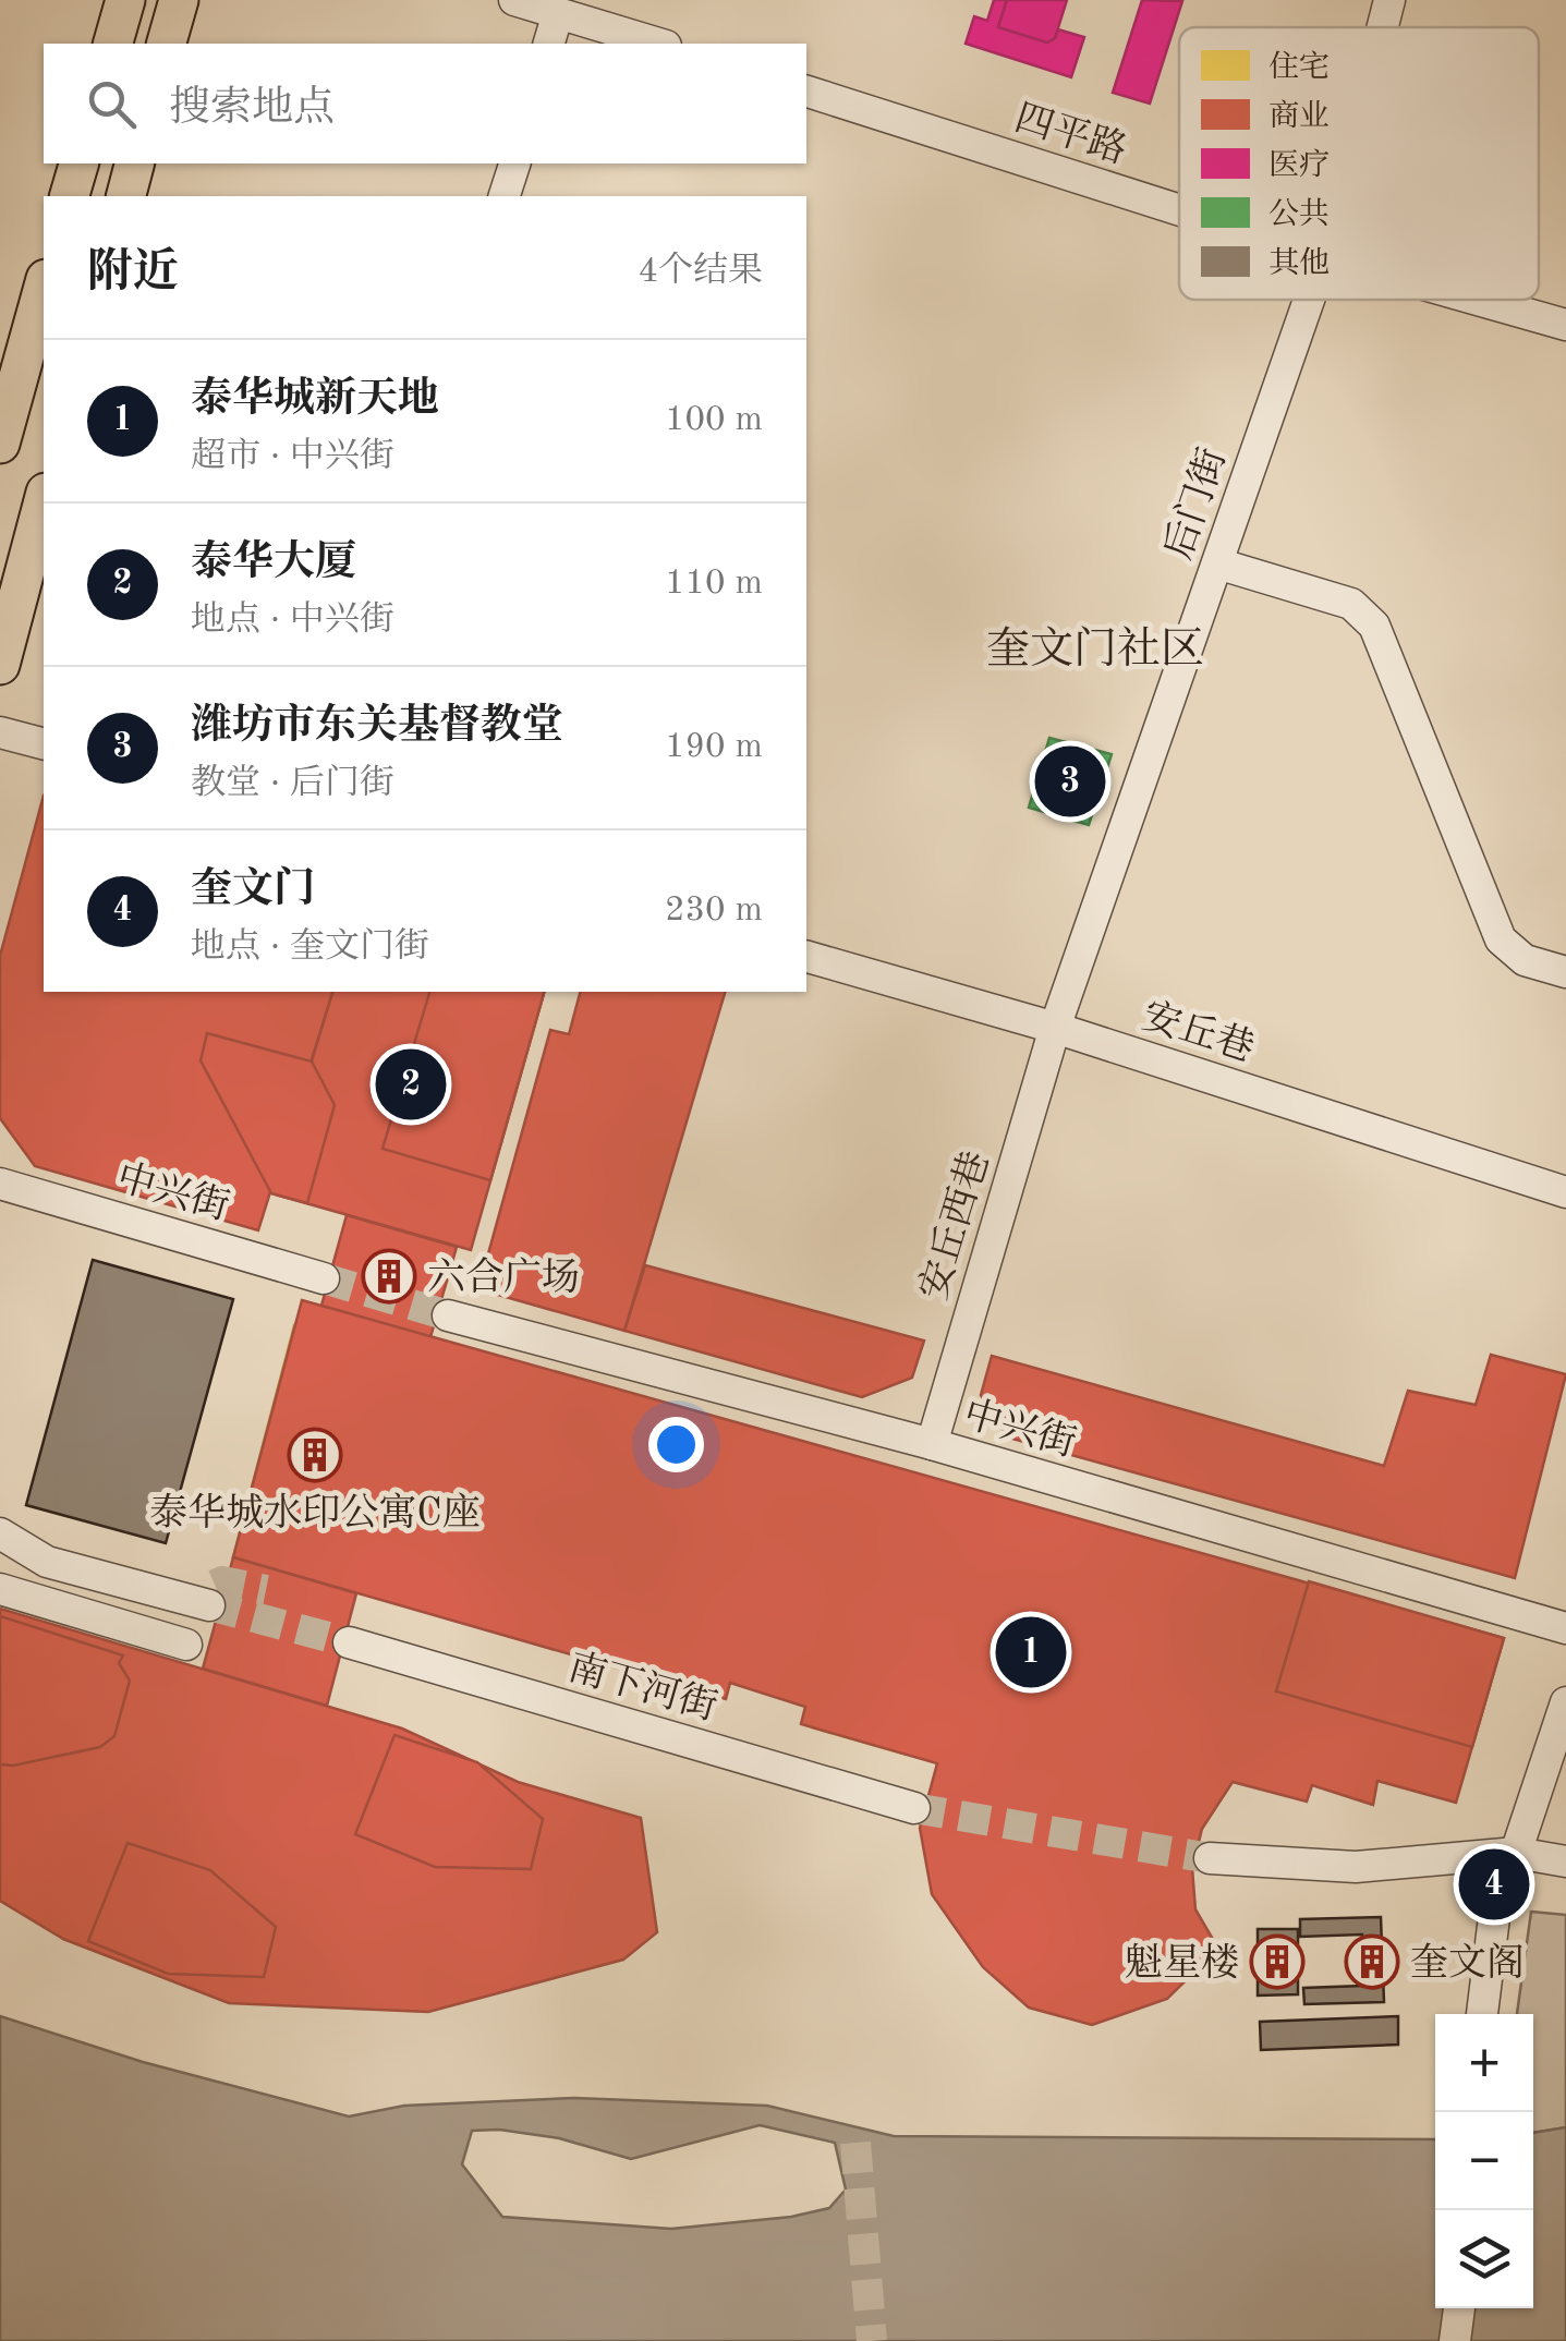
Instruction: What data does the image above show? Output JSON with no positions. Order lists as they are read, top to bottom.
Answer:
{
  "streets": {
    "street": [
      "四平路",
      "后门街",
      "安丘巷",
      "中兴街",
      "安丘西巷",
      "南下河街"
    ]
  },
  "crossings": [
    ["后门街", "安丘巷"],
    ["后门街", "安丘西巷"],
    ["安丘巷", "安丘西巷"],
    ["中兴街", "安丘西巷"]
  ],
  "districts": ["奎文门社区"],
  "places": {
    "building": [
      "六合广场",
      "泰华城水印公寓C座",
      "魁星楼",
      "奎文阁"
    ]
  },
  "legend": [
    "住宅",
    "商业",
    "医疗",
    "公共",
    "其他"
  ],
  "page": {
    "search": "搜索地点",
    "heading": ["附近", "4个结果"],
    "list": [
      {
        "mark": "1",
        "name": "泰华城新天地",
        "note": "超市 · 中兴街",
        "value": "100 m"
      },
      {
        "mark": "2",
        "name": "泰华大厦",
        "note": "地点 · 中兴街",
        "value": "110 m"
      },
      {
        "mark": "3",
        "name": "潍坊市东关基督教堂",
        "note": "教堂 · 后门街",
        "value": "190 m"
      },
      {
        "mark": "4",
        "name": "奎文门",
        "note": "地点 · 奎文门街",
        "value": "230 m"
      }
    ],
    "pins": [
      "3",
      "2",
      "1",
      "4"
    ],
    "map_buttons": ["+", "−"]
  }
}
